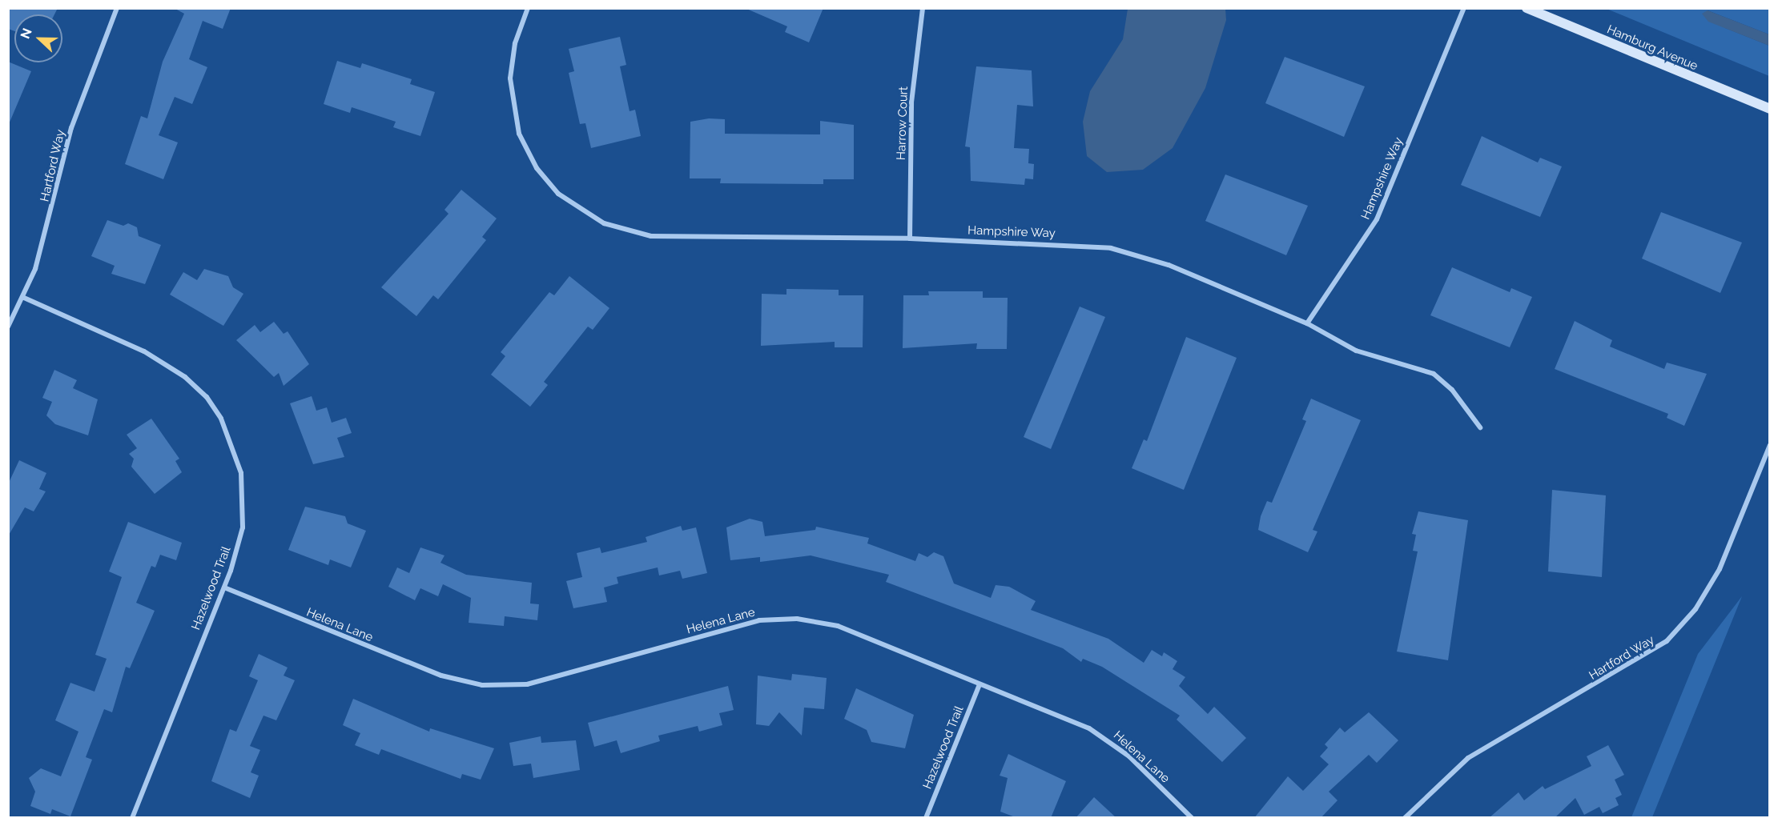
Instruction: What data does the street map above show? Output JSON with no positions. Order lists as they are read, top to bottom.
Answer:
{
  "streets": {
    "street": [
      "Hamburg Avenue",
      "Harrow Court",
      "Hartford Way",
      "Hampshire Way",
      "Hazelwood Trail",
      "Helena Lane"
    ]
  },
  "crossings": [
    ["Harrow Court", "Hampshire Way"],
    ["Hartford Way", "Hazelwood Trail"],
    ["Hazelwood Trail", "Helena Lane"]
  ],
  "north": "left"
}
